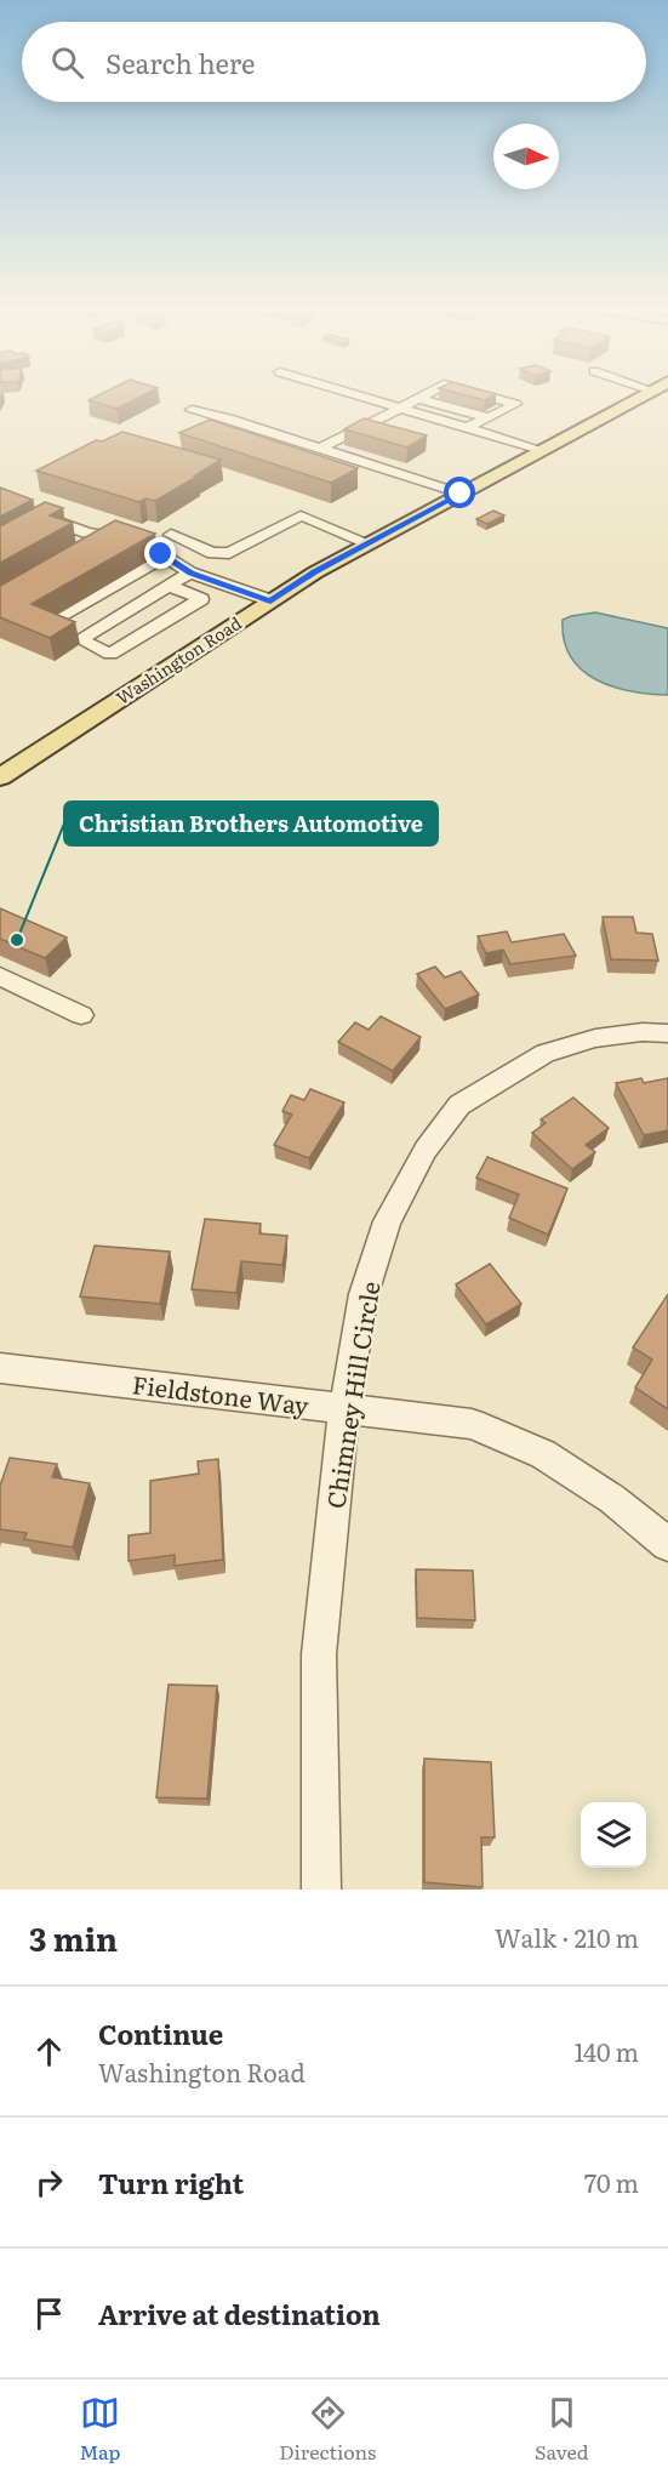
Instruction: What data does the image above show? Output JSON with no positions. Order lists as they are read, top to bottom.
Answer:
{
  "streets": {
    "main road": ["Washington Road"],
    "street": ["Fieldstone Way", "Chimney Hill Circle"]
  },
  "crossings": [
    ["Fieldstone Way", "Chimney Hill Circle"]
  ],
  "places": ["Christian Brothers Automotive"],
  "north": "right",
  "page": {
    "search": "Search here",
    "heading": ["3 min", "Walk · 210 m"],
    "list": [
      ["Continue", "Washington Road", "140 m"],
      ["Turn right", "70 m"],
      "Arrive at destination"
    ],
    "nav": ["Map", "Directions", "Saved"]
  }
}
